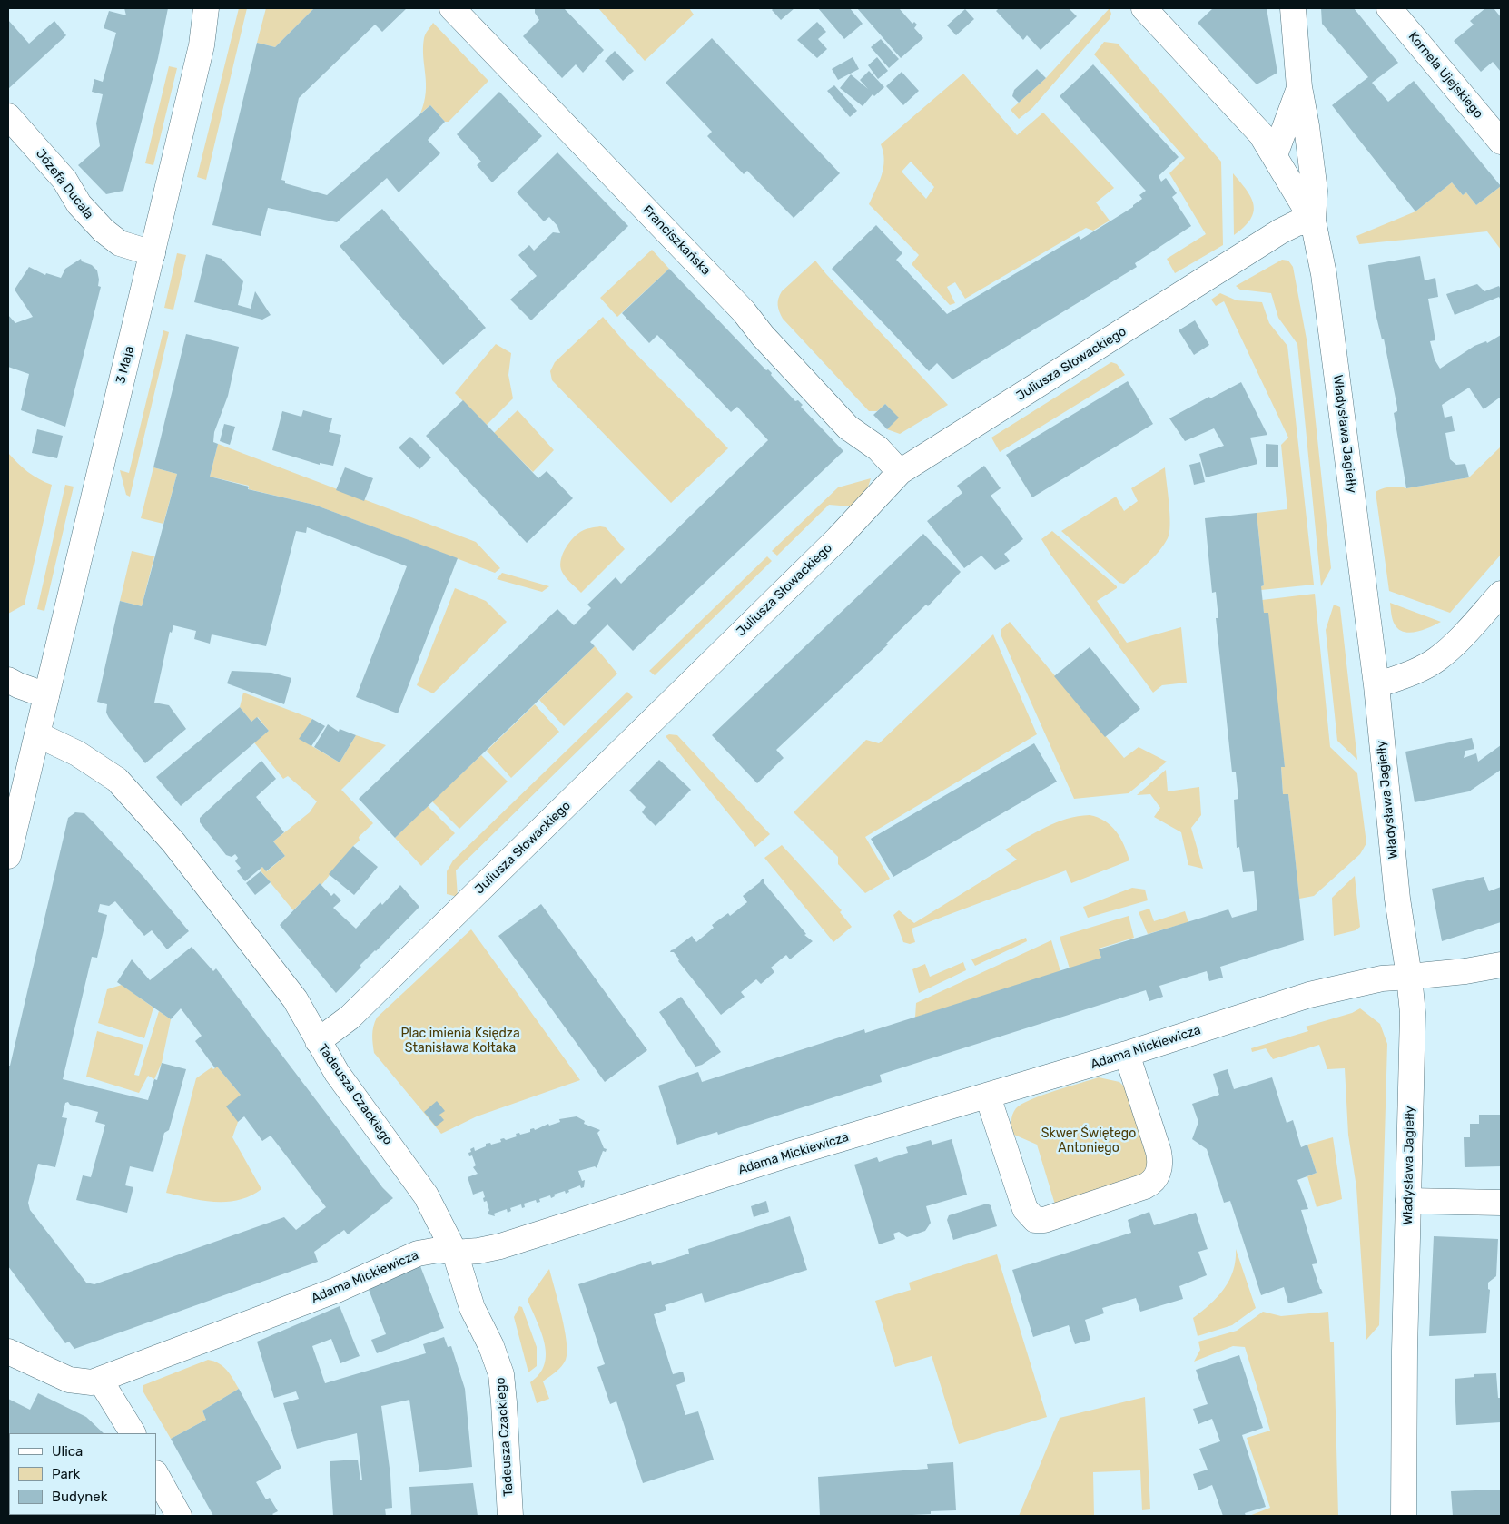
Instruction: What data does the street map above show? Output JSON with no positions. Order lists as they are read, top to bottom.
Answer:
{
  "streets": {
    "street": [
      "Kornela Ujejskiego",
      "Józefa Ducala",
      "Franciszkańska",
      "Juliusza Słowackiego",
      "3 Maja",
      "Władysława Jagiełły",
      "Adama Mickiewicza",
      "Tadeusza Czackiego"
    ]
  },
  "crossings": [
    ["Józefa Ducala", "3 Maja"],
    ["Franciszkańska", "Juliusza Słowackiego"],
    ["Juliusza Słowackiego", "Władysława Jagiełły"],
    ["Juliusza Słowackiego", "Tadeusza Czackiego"],
    ["3 Maja", "Tadeusza Czackiego"],
    ["Władysława Jagiełły", "Adama Mickiewicza"],
    ["Adama Mickiewicza", "Tadeusza Czackiego"]
  ],
  "parks": ["Plac imienia Księdza Stanisława Kołtaka", "Skwer Świętego Antoniego"],
  "legend": ["Ulica", "Park", "Budynek"]
}
